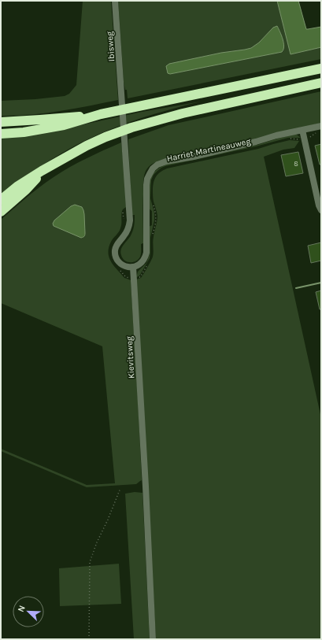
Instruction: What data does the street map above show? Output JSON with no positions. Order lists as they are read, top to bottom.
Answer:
{
  "streets": {
    "street": ["Ibisweg", "Harriet Martineauweg", "Kievitsweg"]
  },
  "crossings": [
    ["Ibisweg", "Harriet Martineauweg"],
    ["Ibisweg", "Kievitsweg"],
    ["Harriet Martineauweg", "Kievitsweg"]
  ],
  "house_numbers": ["8"],
  "north": "top left"
}
